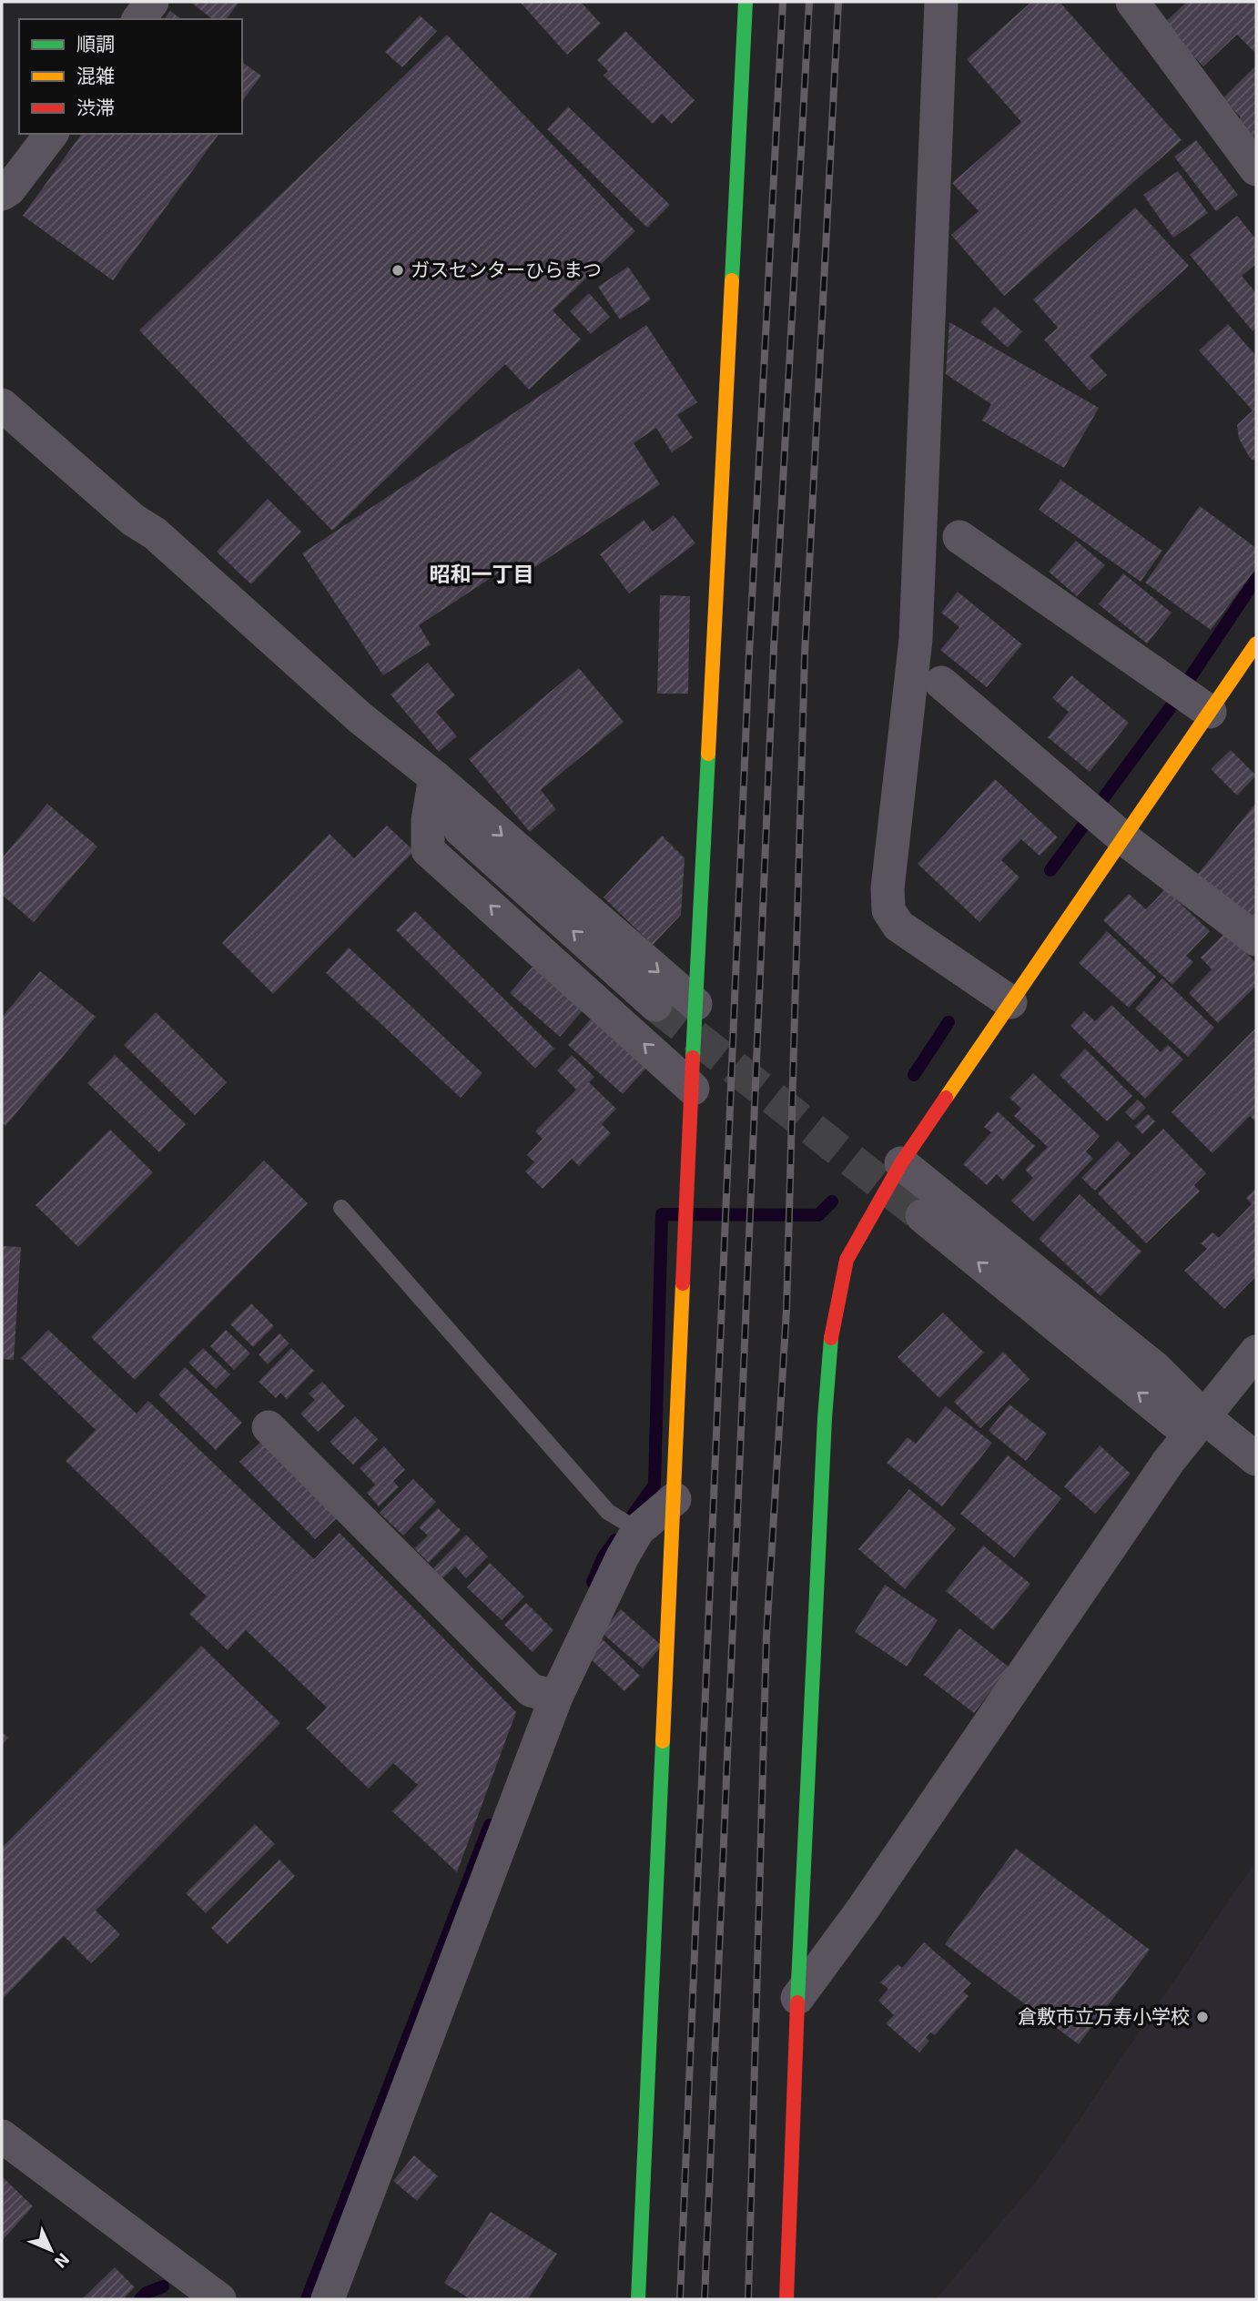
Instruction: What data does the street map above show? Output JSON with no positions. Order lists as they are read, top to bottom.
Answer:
{
  "districts": ["昭和一丁目"],
  "places": ["ガスセンターひらまつ", "倉敷市立万寿小学校"],
  "legend": ["順調", "混雑", "渋滞"],
  "north": "bottom right"
}
